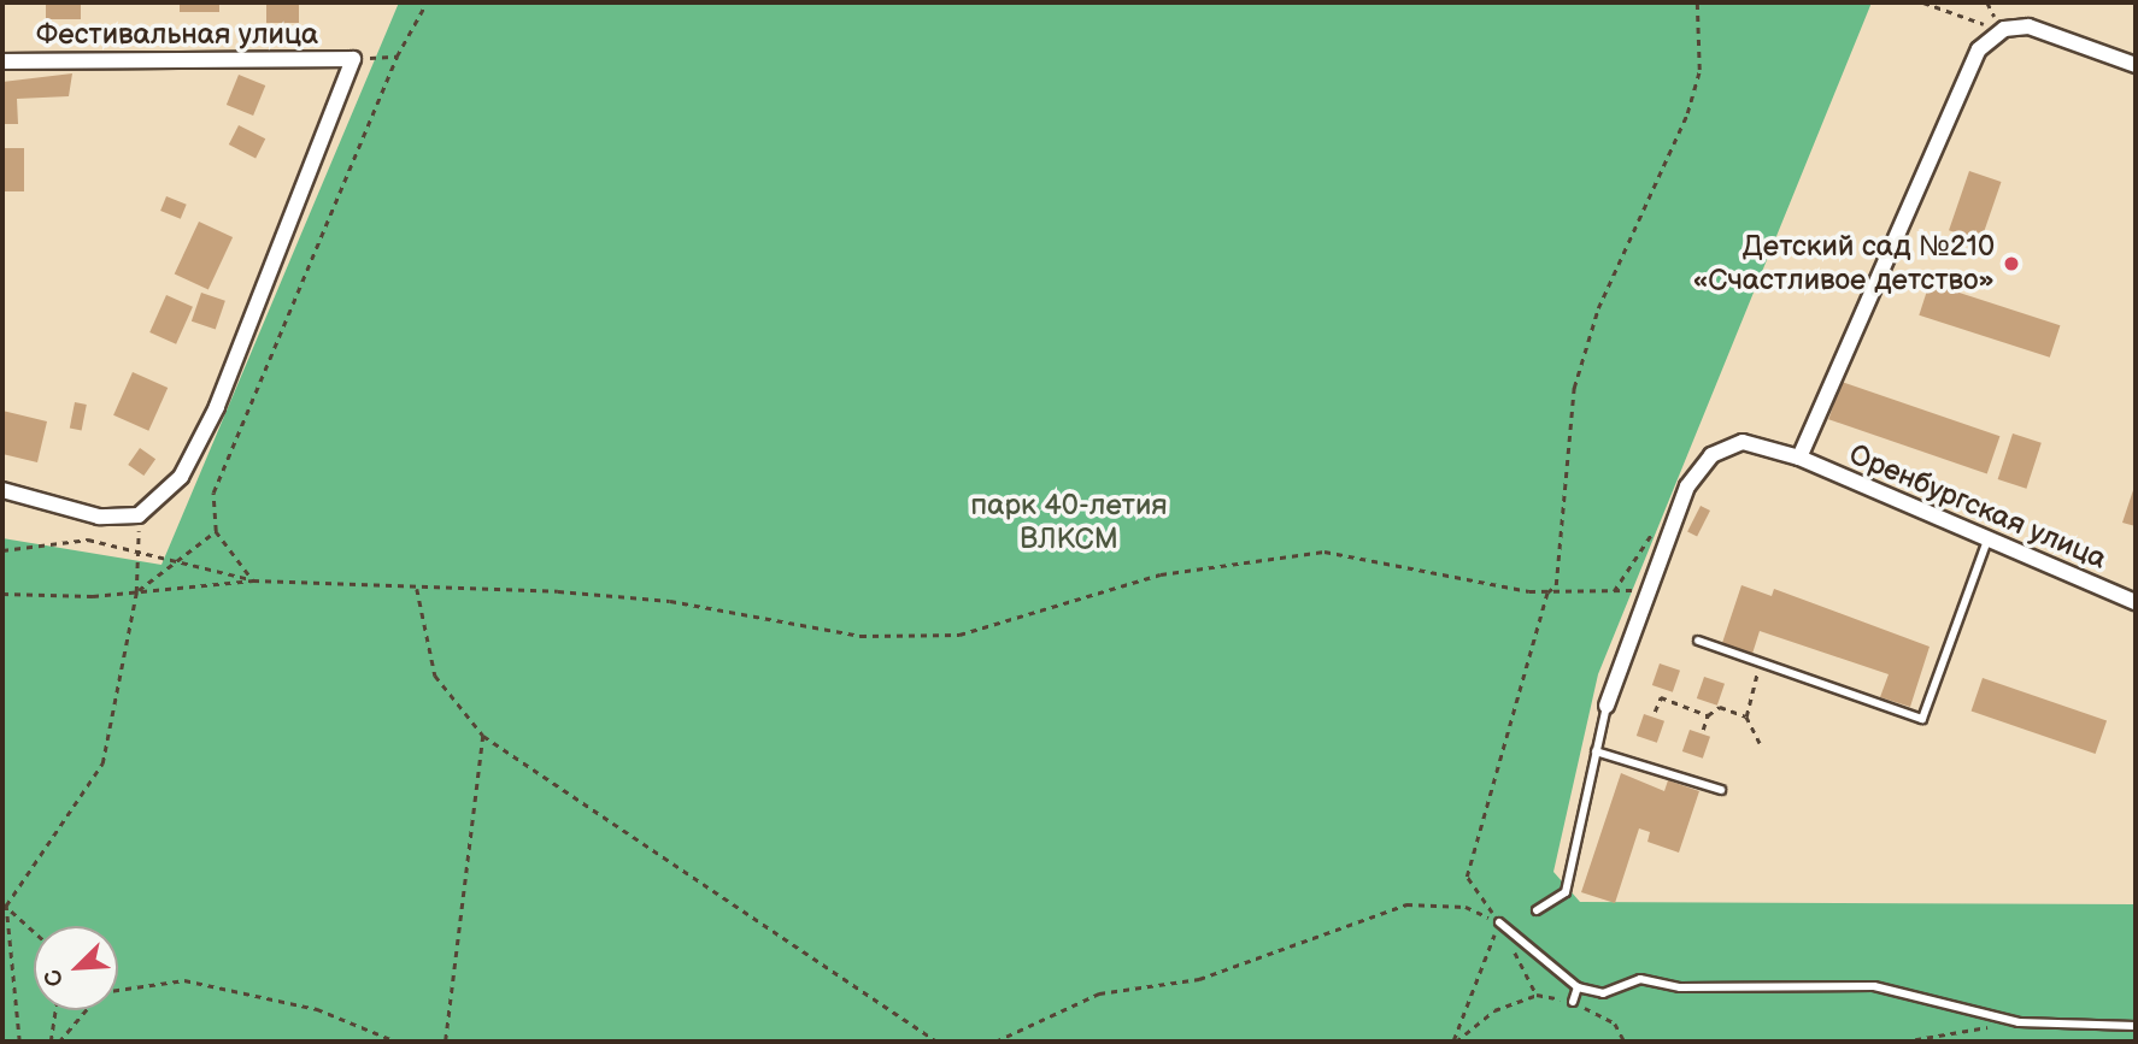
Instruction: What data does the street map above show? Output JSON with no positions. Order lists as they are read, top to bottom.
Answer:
{
  "streets": {
    "street": ["Фестивальная улица", "Оренбургская улица"]
  },
  "parks": ["парк 40-летия ВЛКСМ"],
  "places": ["Детский сад №210 «Счастливое детство»"],
  "north": "bottom left"
}
